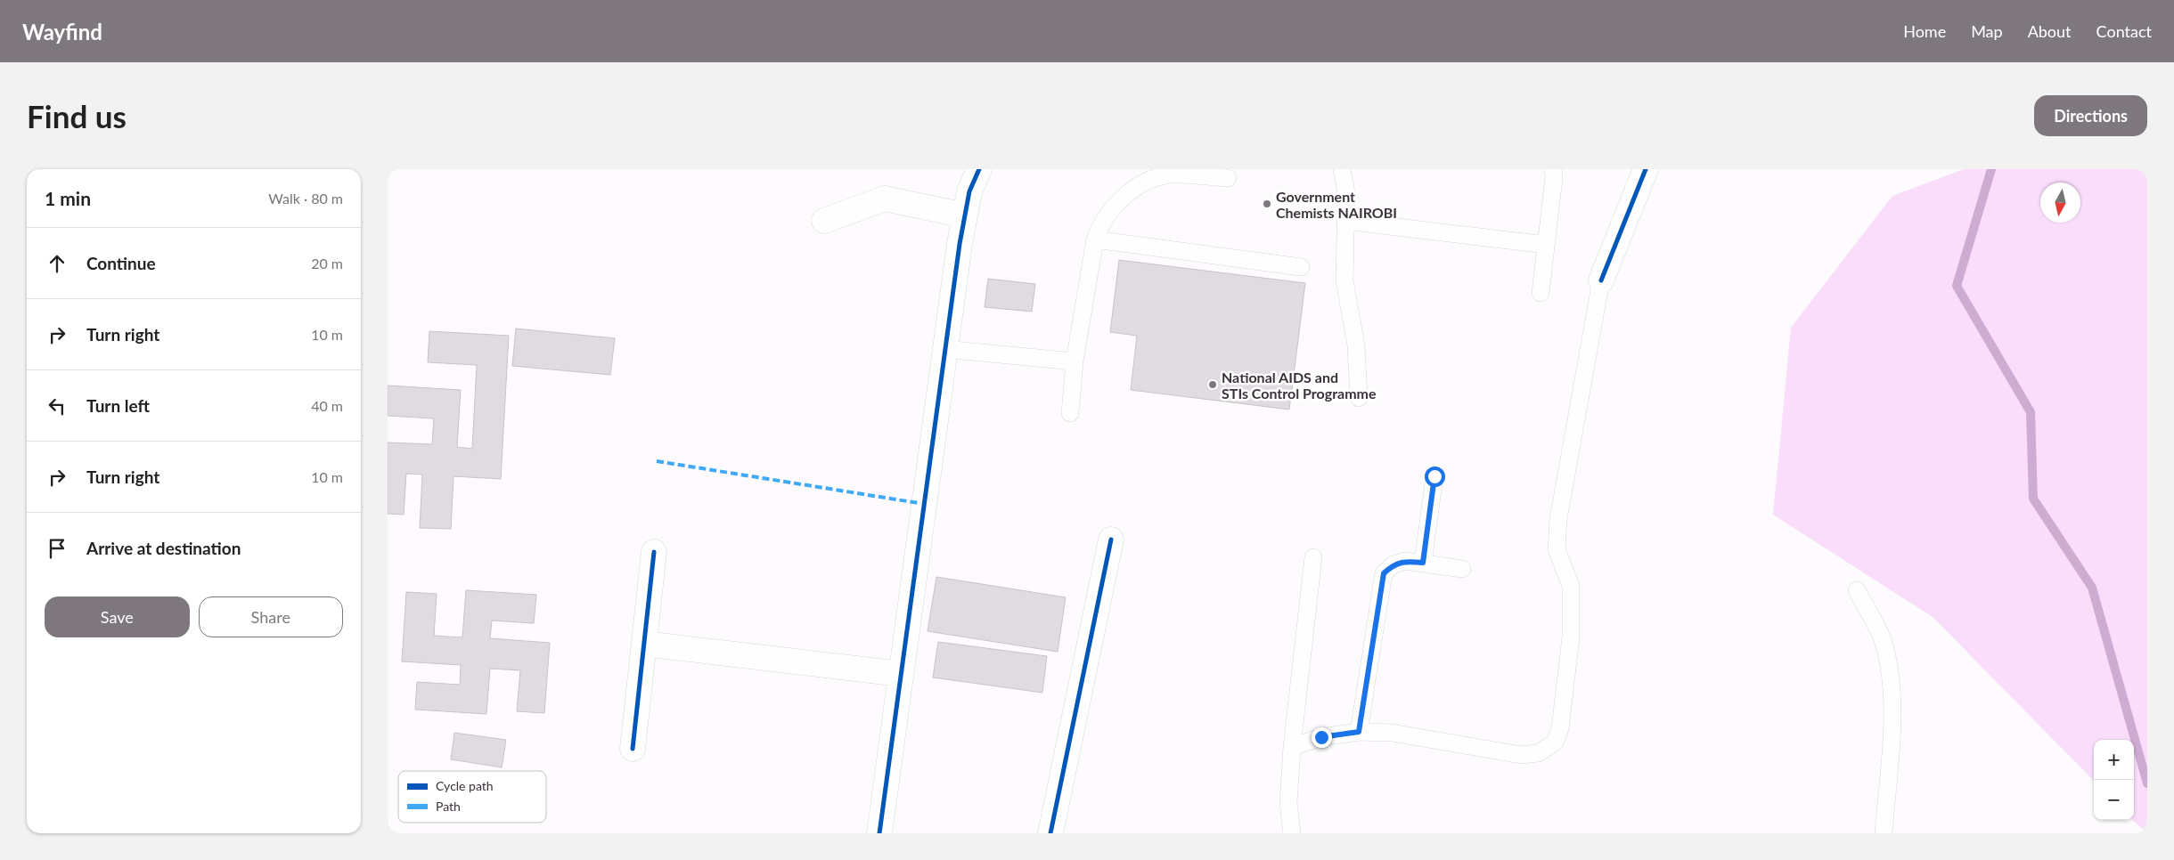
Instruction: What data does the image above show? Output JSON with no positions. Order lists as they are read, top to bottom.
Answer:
{
  "places": ["Government Chemists NAIROBI", "National AIDS and STIs Control Programme"],
  "legend": ["Cycle path", "Path"],
  "north": "bottom",
  "page": {
    "header": "Wayfind",
    "nav": [
      "Home",
      "Map",
      "About",
      "Contact"
    ],
    "buttons": [
      "Directions",
      ["Save", "Share"]
    ],
    "title": "Find us",
    "heading": ["1 min", "Walk · 80 m"],
    "list": [
      ["Continue", "20 m"],
      ["Turn right", "10 m"],
      ["Turn left", "40 m"],
      ["Turn right", "10 m"],
      "Arrive at destination"
    ],
    "map_buttons": ["+", "−"]
  }
}
